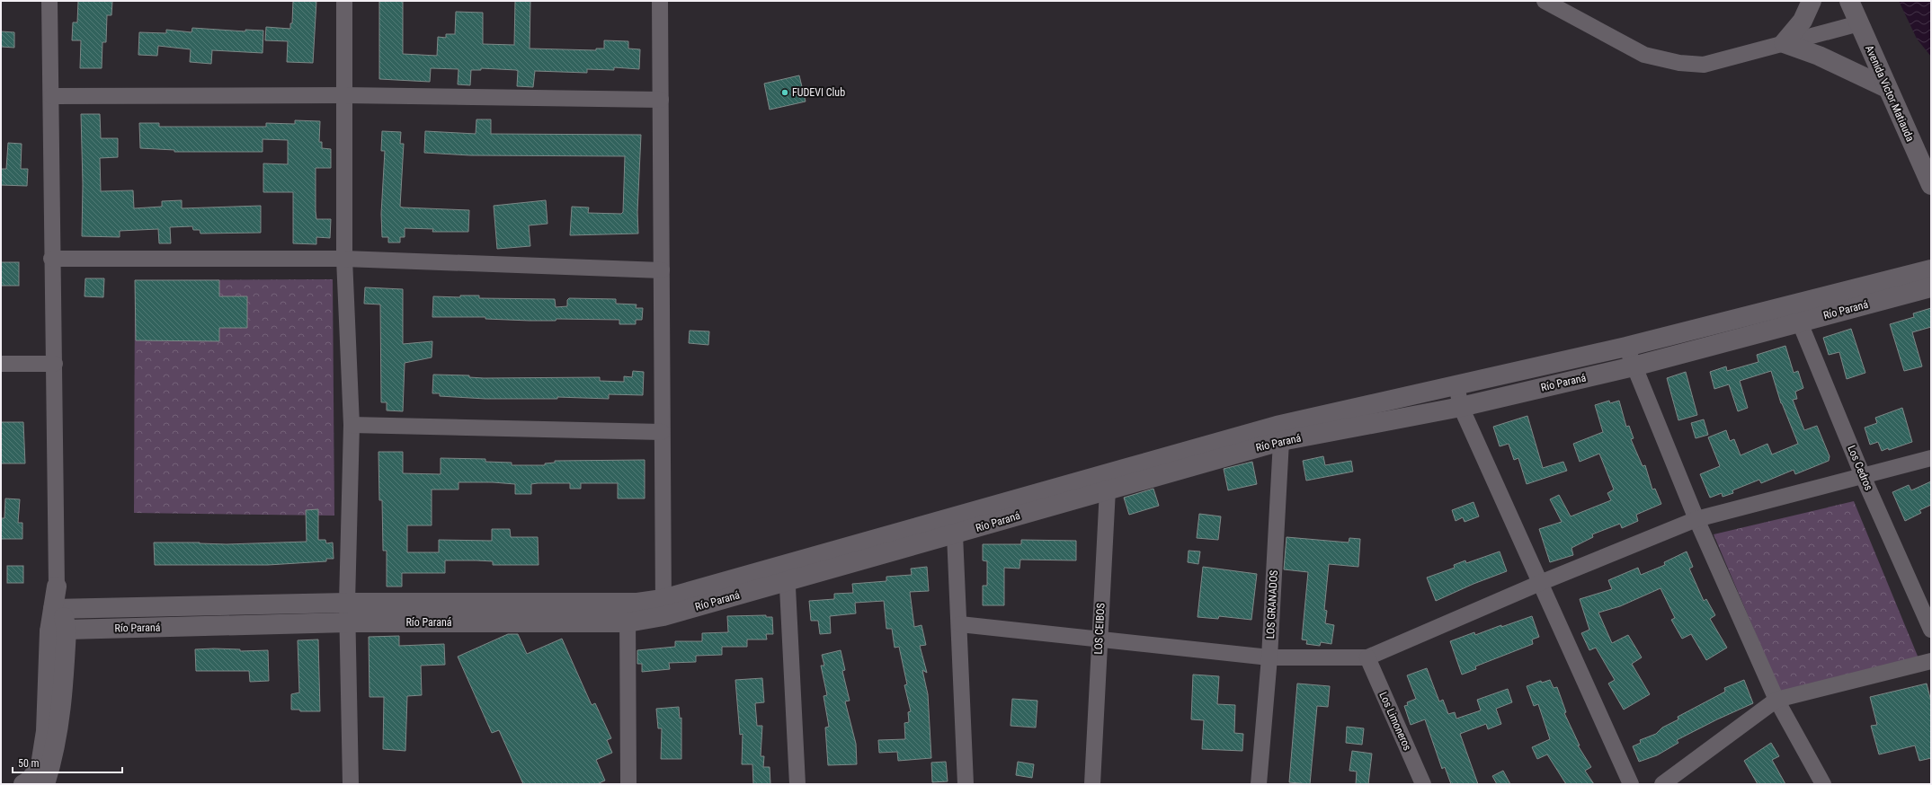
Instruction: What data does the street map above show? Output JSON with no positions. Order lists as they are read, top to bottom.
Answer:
{
  "streets": {
    "street": [
      "Avenida Victor Matiauda",
      "Río Paraná",
      "Los Cedros",
      "LOS GRANADOS",
      "LOS CEIBOS",
      "Los Limoneros"
    ]
  },
  "crossings": [
    ["Río Paraná", "Los Cedros"],
    ["Río Paraná", "LOS GRANADOS"],
    ["Río Paraná", "LOS CEIBOS"]
  ],
  "places": ["FUDEVI Club"],
  "scale_bar": "50 m"
}
